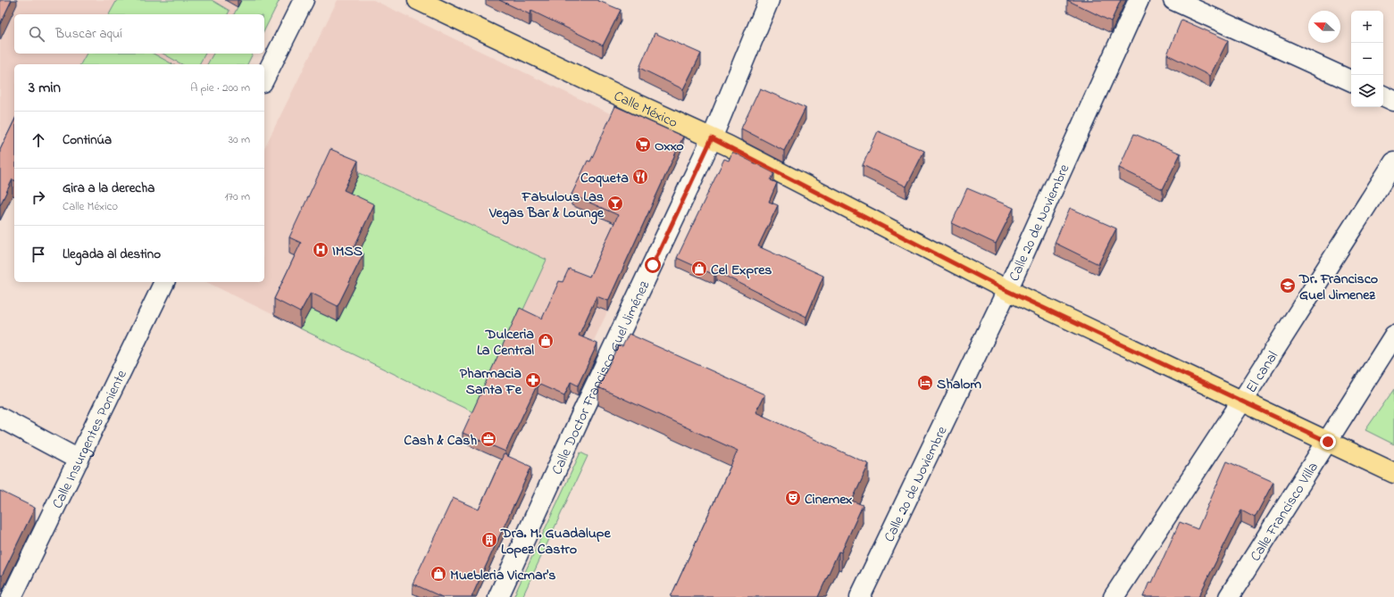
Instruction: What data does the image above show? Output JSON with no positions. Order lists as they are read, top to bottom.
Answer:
{
  "streets": {
    "main road": ["Calle México"],
    "street": [
      "Calle 20 de Noviembre",
      "El canal",
      "Calle Doctor Francisco Guel Jiménez",
      "Calle Insurgentes Poniente",
      "Calle Francisco Villa"
    ]
  },
  "crossings": [
    ["Calle México", "Calle 20 de Noviembre"],
    ["Calle México", "El canal"],
    ["Calle México", "Calle Doctor Francisco Guel Jiménez"],
    ["Calle México", "Calle Francisco Villa"]
  ],
  "places": {
    "supermarket": ["Oxxo"],
    "restaurant": ["Coqueta"],
    "bar": ["Fabulous Las Vegas Bar & Lounge"],
    "hospital": ["IMSS"],
    "shop": ["Cel Expres", "Dulceria La Central", "Muebleria Vicmar's"],
    "school or university": ["Dr. Francisco Guel Jimenez"],
    "pharmacy": ["Pharmacia Santa Fe"],
    "hotel": ["Shalom"],
    "office": ["Cash & Cash"],
    "theatre": ["Cinemex"],
    "building": ["Dra. M. Guadalupe Lopez Castro"]
  },
  "north": "left",
  "page": {
    "map_buttons": ["+", "−"],
    "search": "Buscar aquí",
    "heading": ["3 min", "A pie · 200 m"],
    "list": [
      ["Continúa", "30 m"],
      ["Gira a la derecha", "Calle México", "170 m"],
      "Llegada al destino"
    ]
  }
}
